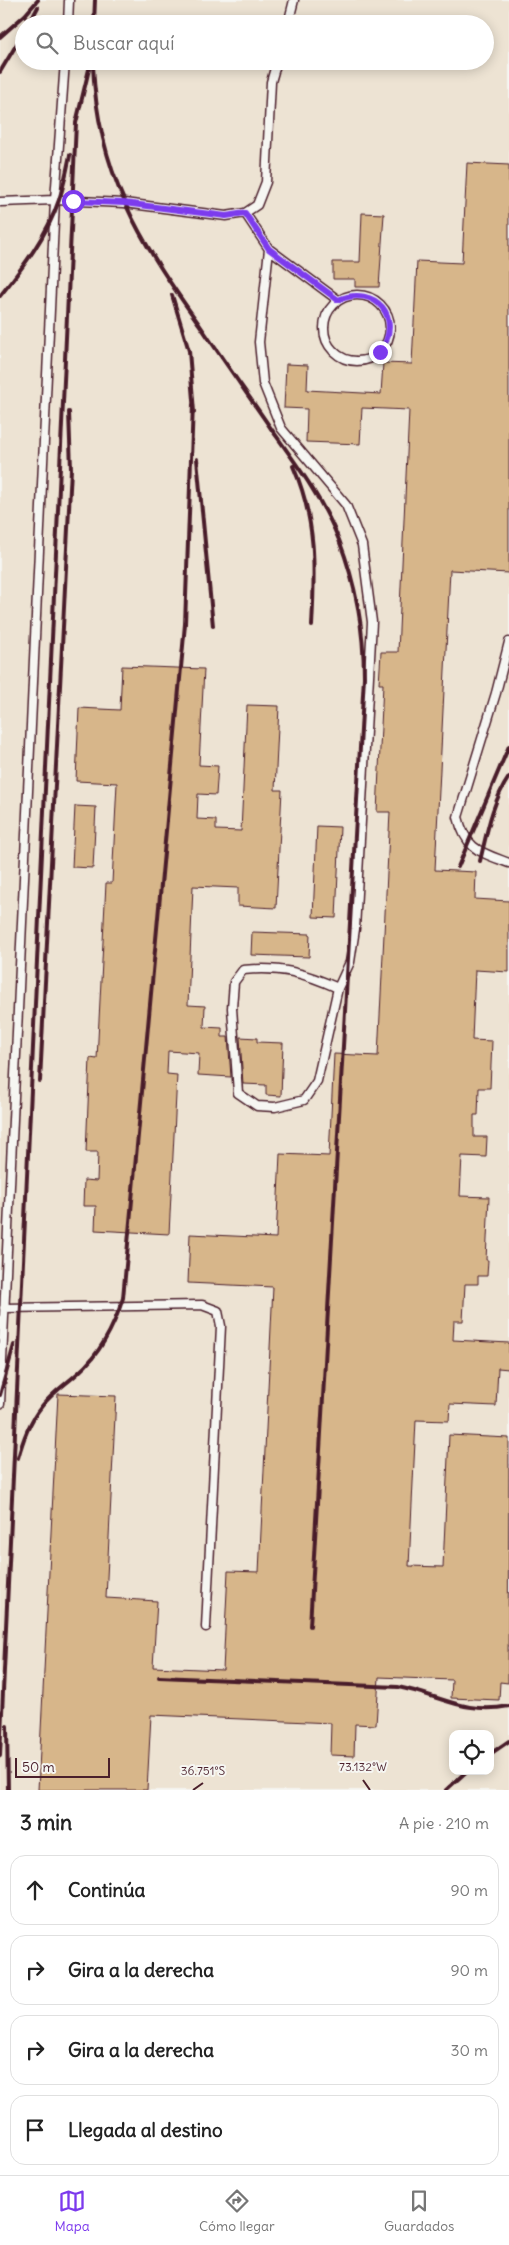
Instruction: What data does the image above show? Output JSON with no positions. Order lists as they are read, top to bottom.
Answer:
{
  "scale_bar": "50 m",
  "page": {
    "search": "Buscar aquí",
    "scale": "50 m",
    "heading": ["3 min", "A pie · 210 m"],
    "list": [
      ["Continúa", "90 m"],
      ["Gira a la derecha", "90 m"],
      ["Gira a la derecha", "30 m"],
      "Llegada al destino"
    ],
    "nav": ["Mapa", "Cómo llegar", "Guardados"]
  },
  "coordinates": ["73.132°W", "36.751°S"]
}
